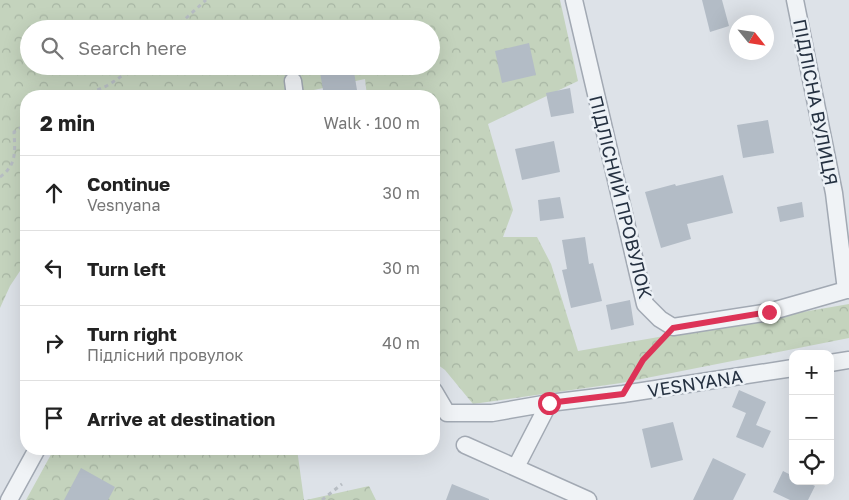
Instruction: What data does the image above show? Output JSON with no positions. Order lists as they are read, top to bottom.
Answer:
{
  "streets": {
    "street": ["ПІДЛІСНА ВУЛИЦЯ", "ПІДЛІСНИЙ ПРОВУЛОК", "VESNYANA"]
  },
  "north": "bottom right",
  "page": {
    "search": "Search here",
    "heading": ["2 min", "Walk · 100 m"],
    "list": [
      ["Continue", "Vesnyana", "30 m"],
      ["Turn left", "30 m"],
      ["Turn right", "Підлісний провулок", "40 m"],
      "Arrive at destination"
    ],
    "map_buttons": ["+", "−"]
  }
}
